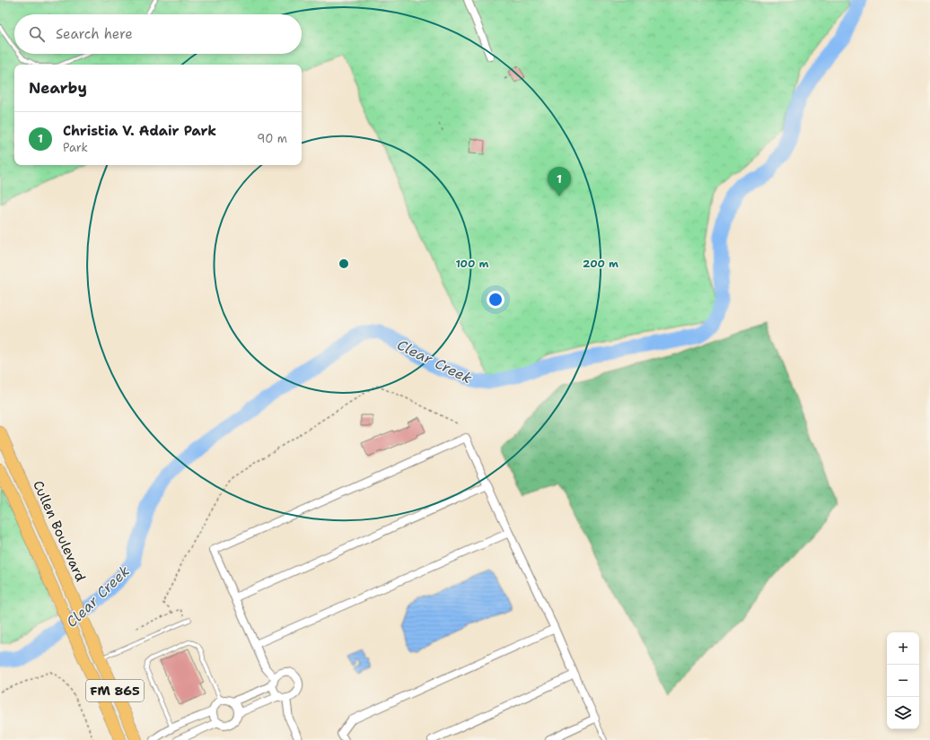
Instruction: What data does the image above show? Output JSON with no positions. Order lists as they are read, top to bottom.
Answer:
{
  "streets": {
    "main road": ["Cullen Boulevard", "FM 865"]
  },
  "water": ["Clear Creek"],
  "page": {
    "search": "Search here",
    "heading": "Nearby",
    "list": [
      {
        "mark": "1",
        "name": "Christia V. Adair Park",
        "note": "Park",
        "value": "90 m"
      }
    ],
    "pins": "1",
    "map_buttons": ["+", "−"]
  },
  "rings": ["100 m", "200 m"]
}
